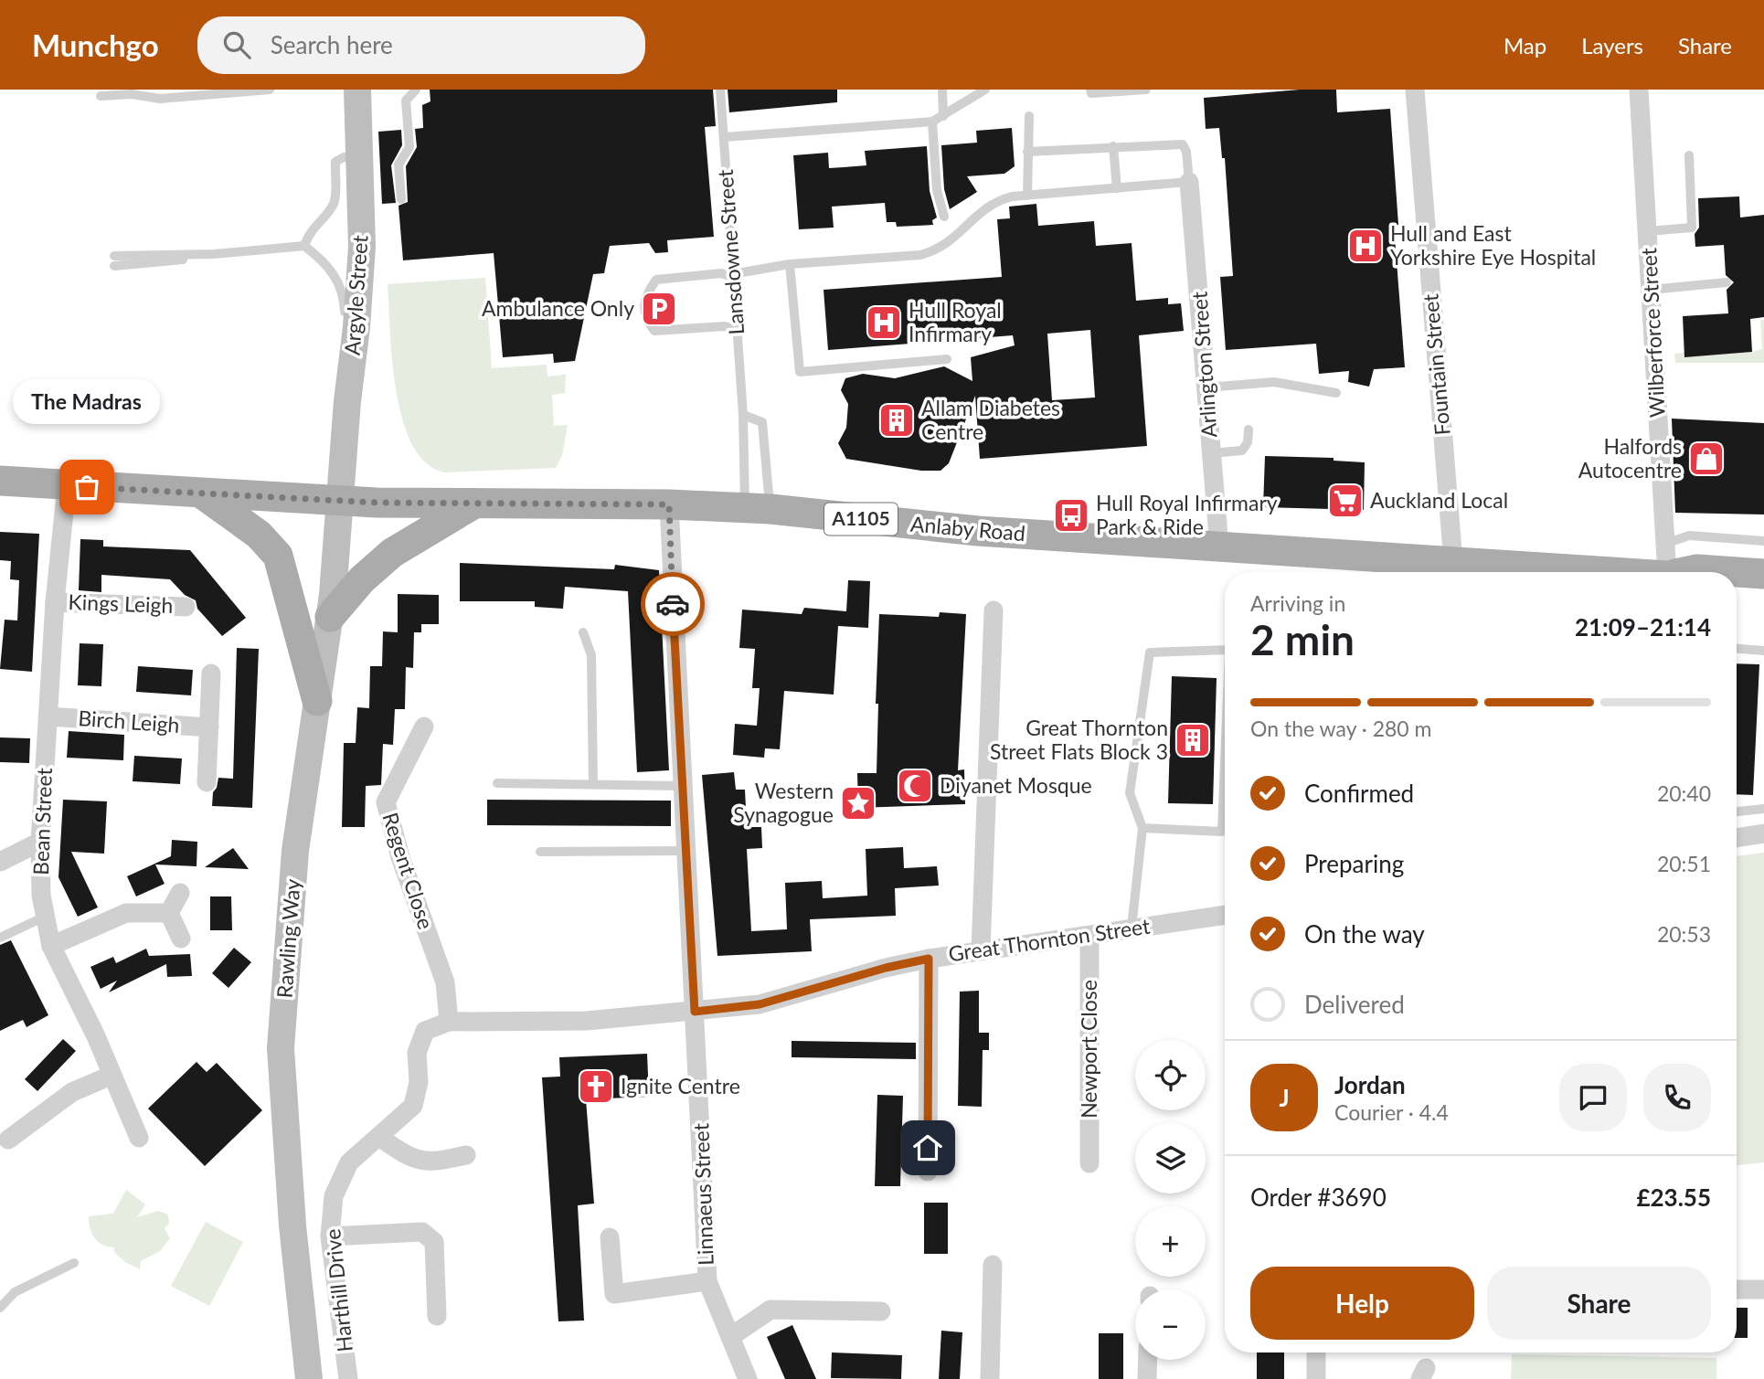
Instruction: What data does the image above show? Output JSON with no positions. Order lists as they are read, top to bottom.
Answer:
{
  "streets": {
    "main road": ["A1105", "Anlaby Road"],
    "street": [
      "Argyle Street",
      "Wilberforce Street",
      "Arlington Street",
      "Fountain Street",
      "Kings Leigh",
      "Birch Leigh",
      "Bean Street",
      "Regent Close",
      "Rawling Way",
      "Great Thornton Street",
      "Newport Close",
      "Linnaeus Street",
      "Harthill Drive"
    ],
    "lane": ["Lansdowne Street"]
  },
  "crossings": [
    ["Lansdowne Street", "Anlaby Road"],
    ["Argyle Street", "Anlaby Road"],
    ["Argyle Street", "Rawling Way"],
    ["Arlington Street", "Anlaby Road"],
    ["Fountain Street", "Anlaby Road"],
    ["Anlaby Road", "Bean Street"],
    ["Anlaby Road", "Rawling Way"],
    ["Anlaby Road", "Linnaeus Street"],
    ["Kings Leigh", "Bean Street"],
    ["Birch Leigh", "Bean Street"],
    ["Regent Close", "Great Thornton Street"],
    ["Regent Close", "Harthill Drive"],
    ["Great Thornton Street", "Newport Close"],
    ["Great Thornton Street", "Linnaeus Street"],
    ["Great Thornton Street", "Harthill Drive"]
  ],
  "places": {
    "hospital": ["Hull and East Yorkshire Eye Hospital", "Hull Royal Infirmary"],
    "parking": ["Ambulance Only"],
    "building": ["Allam Diabetes Centre", "Great Thornton Street Flats Block 3"],
    "shop": ["Halfords Autocentre"],
    "other": ["The Madras"],
    "supermarket": ["Auckland Local"],
    "bus stop": ["Hull Royal Infirmary Park & Ride"],
    "mosque": ["Diyanet Mosque"],
    "place": ["Western Synagogue"],
    "church": ["Ignite Centre"]
  },
  "page": {
    "header": "Munchgo",
    "search": "Search here",
    "nav": ["Map", "Layers", "Share"],
    "bubble": "The Madras",
    "heading": ["2 min", "Arriving in", "21:09–21:14"],
    "panel": [
      "Jordan",
      "Courier · 4.4",
      "Order #3690",
      "£23.55"
    ],
    "bar": "On the way · 280 m",
    "list": [
      ["Confirmed", "20:40"],
      ["Preparing", "20:51"],
      ["On the way", "20:53"],
      "Delivered"
    ],
    "map_buttons": ["+", "−"],
    "round": "J",
    "buttons": ["Help", "Share"]
  }
}
